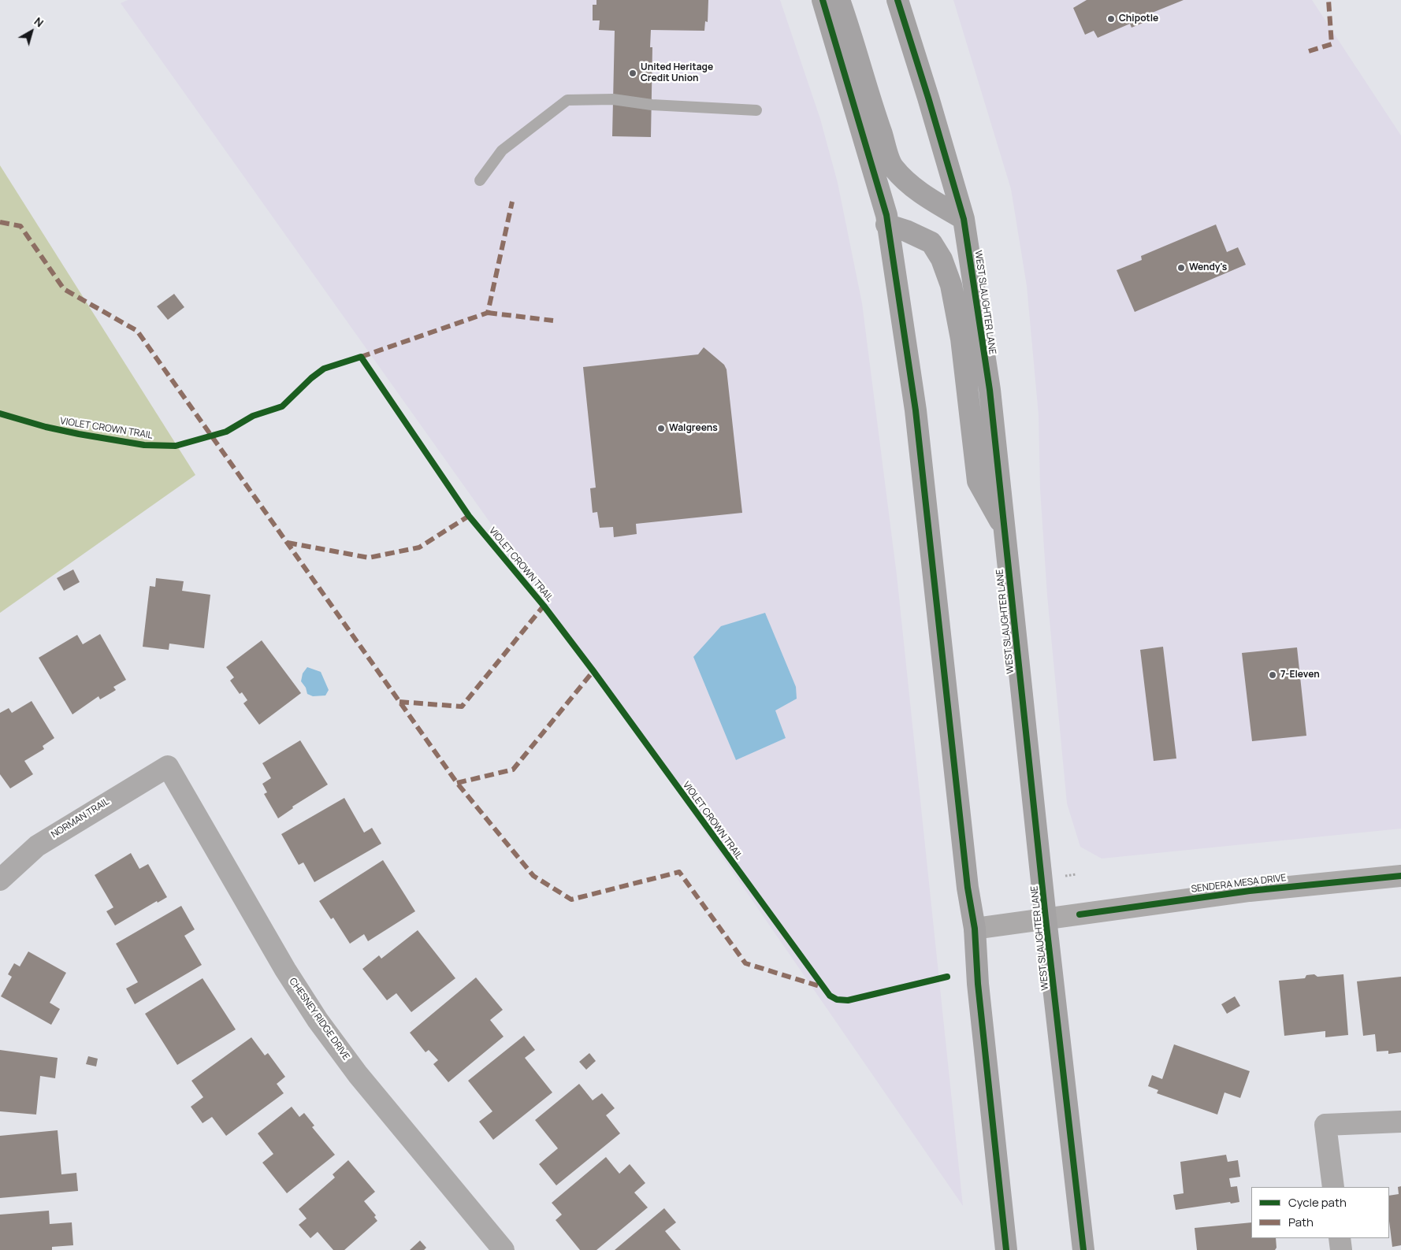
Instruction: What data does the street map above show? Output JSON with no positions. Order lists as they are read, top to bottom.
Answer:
{
  "streets": {
    "main road": ["WEST SLAUGHTER LANE"],
    "street": ["NORMAN TRAIL", "SENDERA MESA DRIVE", "CHESNEY RIDGE DRIVE"],
    "cycle path": ["VIOLET CROWN TRAIL"]
  },
  "crossings": [
    ["WEST SLAUGHTER LANE", "SENDERA MESA DRIVE"],
    ["NORMAN TRAIL", "CHESNEY RIDGE DRIVE"]
  ],
  "places": [
    "Chipotle",
    "United Heritage Credit Union",
    "Wendy's",
    "Walgreens",
    "7-Eleven"
  ],
  "legend": ["Cycle path", "Path"],
  "north": "top right"
}
